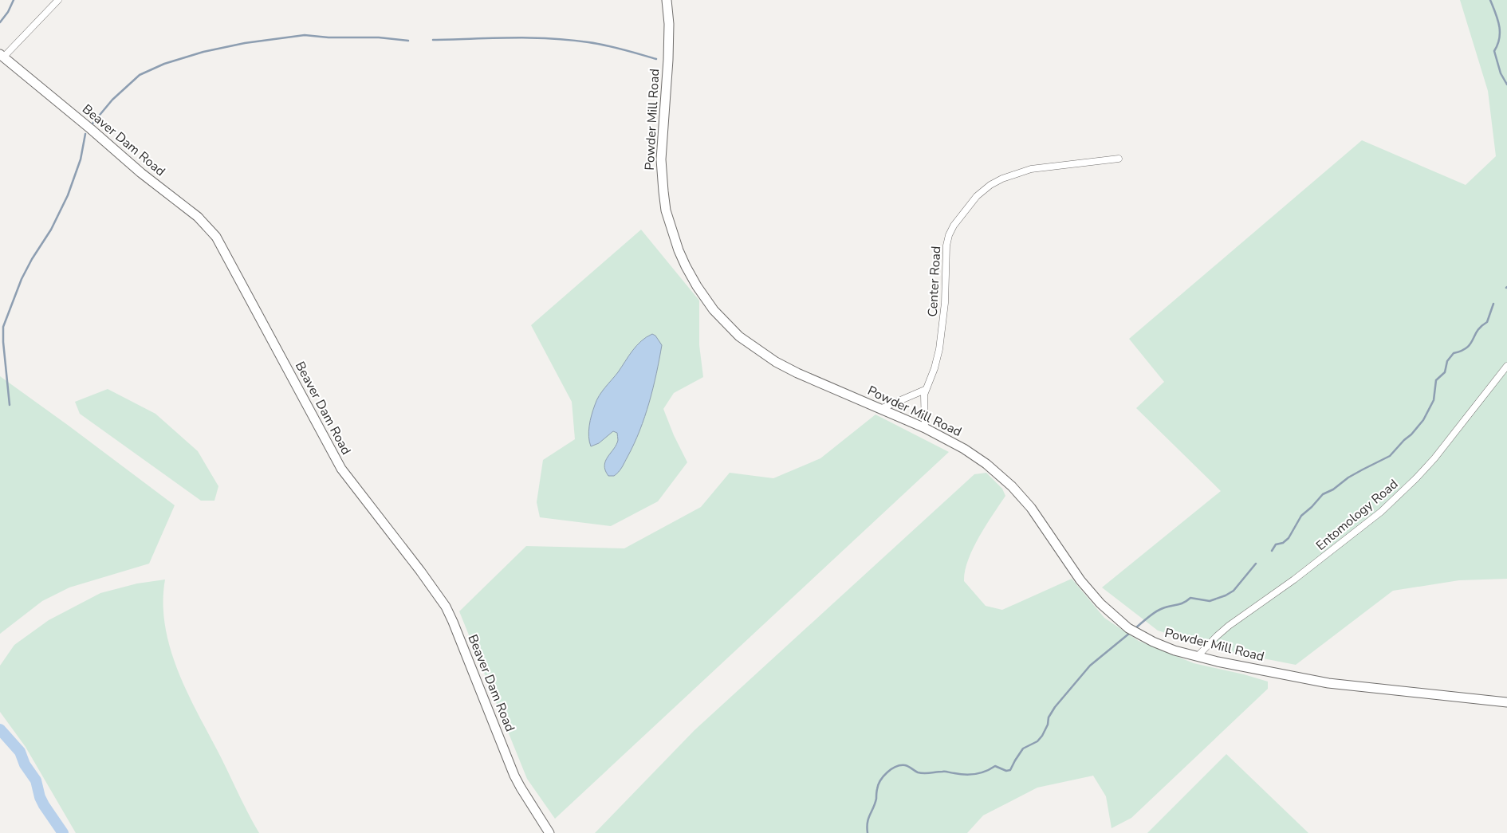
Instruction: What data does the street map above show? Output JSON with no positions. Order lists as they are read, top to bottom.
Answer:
{
  "streets": {
    "main road": ["Powder Mill Road", "Beaver Dam Road"],
    "street": ["Center Road", "Entomology Road"]
  },
  "crossings": [
    ["Powder Mill Road", "Center Road"],
    ["Powder Mill Road", "Entomology Road"]
  ]
}
